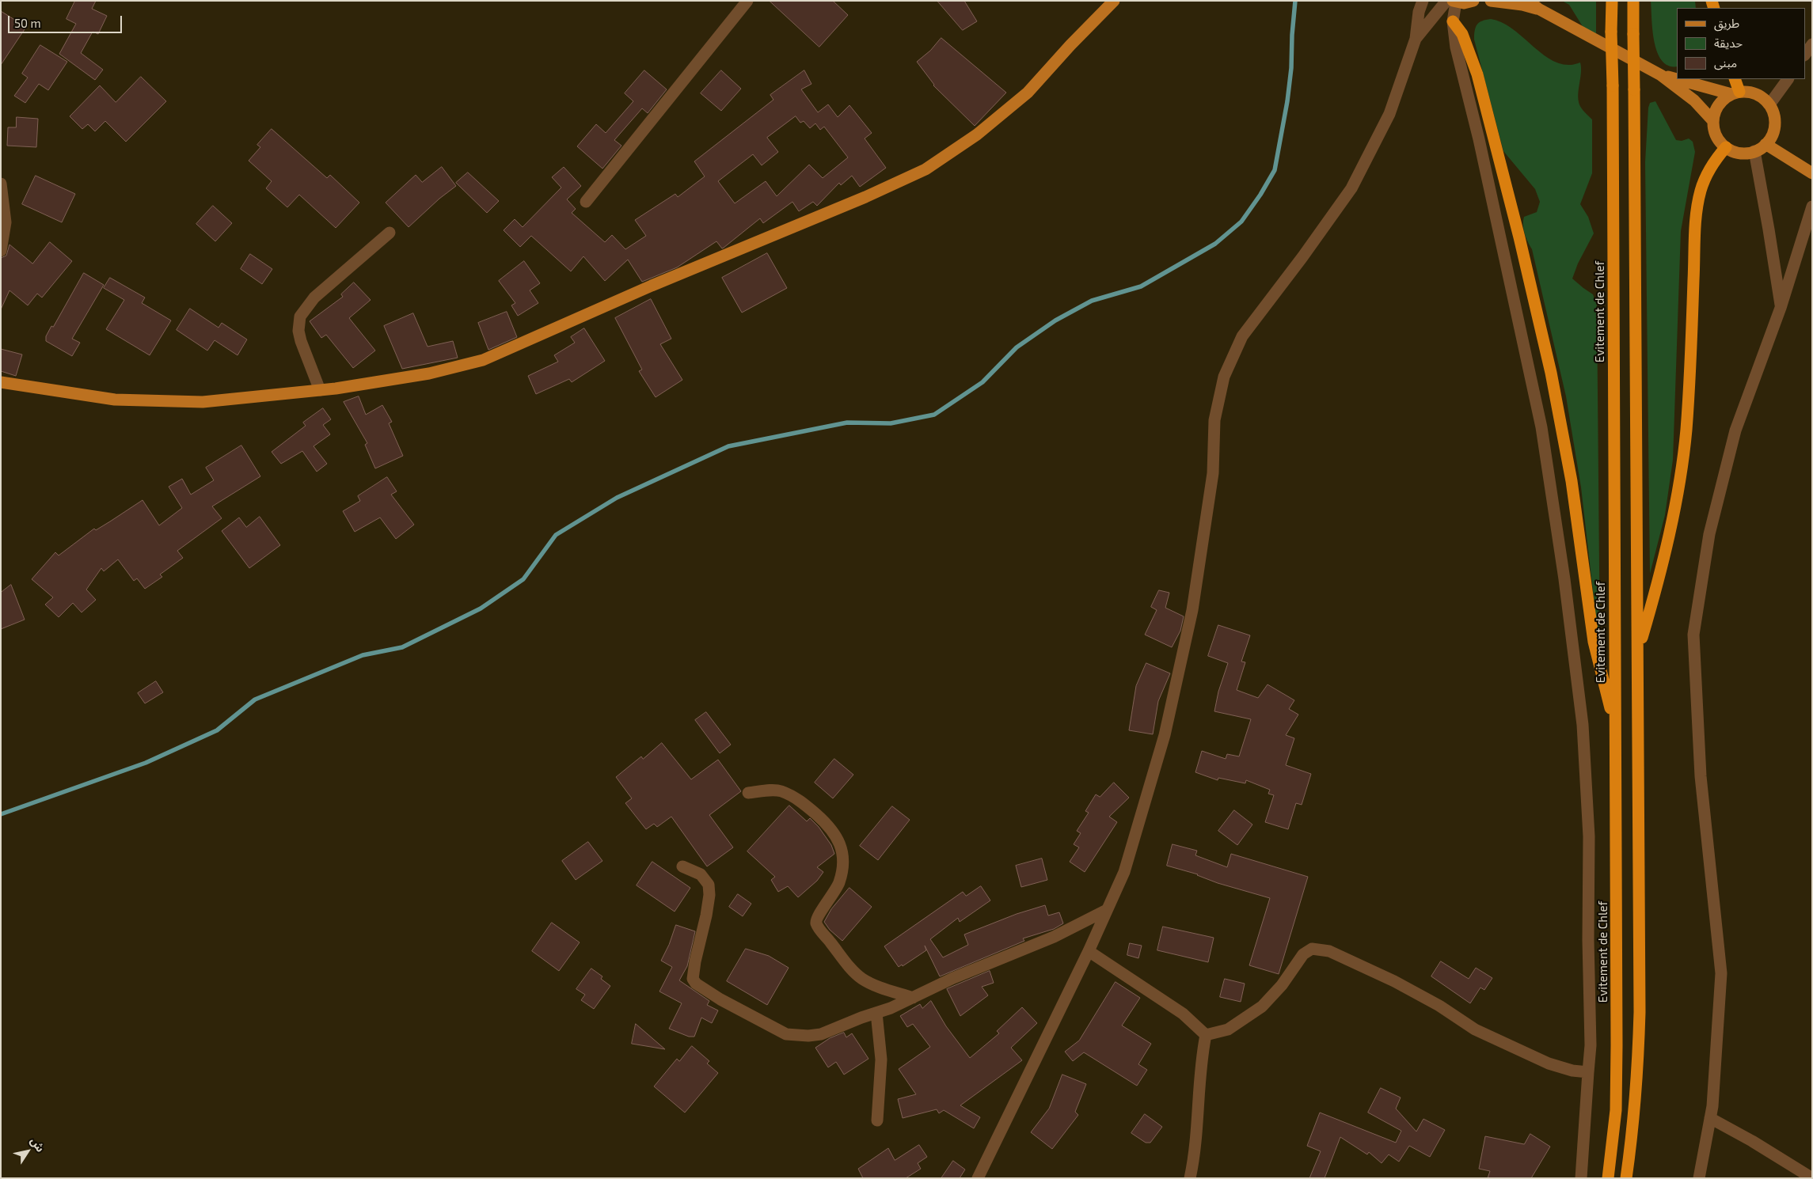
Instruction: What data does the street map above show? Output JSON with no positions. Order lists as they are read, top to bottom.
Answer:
{
  "streets": {
    "highway": ["Evitement de Chlef"]
  },
  "legend": ["طريق", "حديقة", "مبنى"],
  "scale_bar": "50 m",
  "north": "top right"
}
